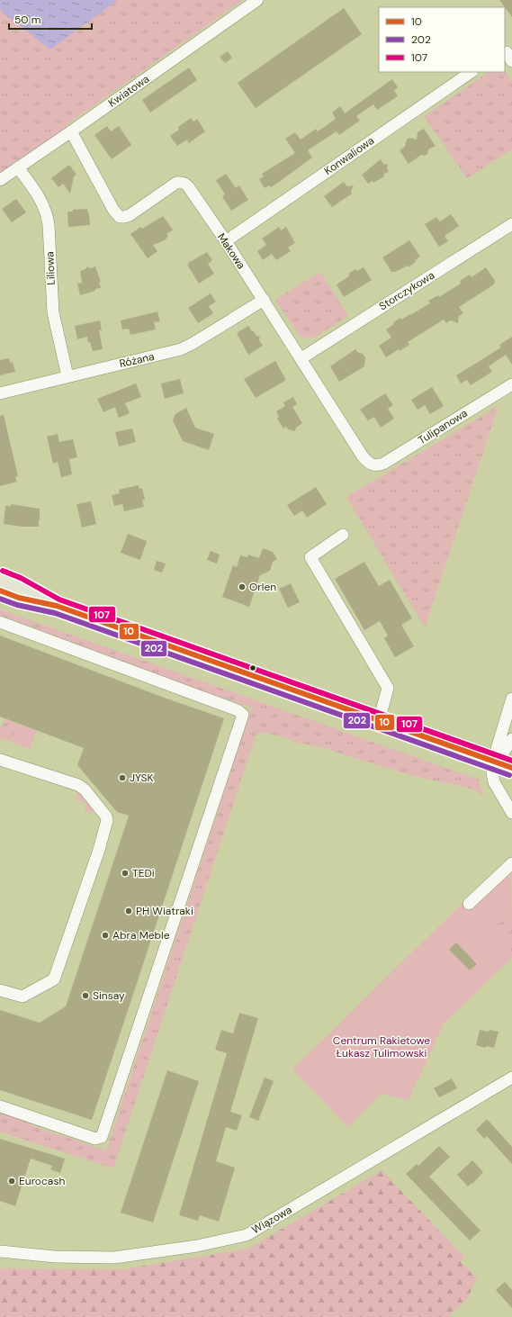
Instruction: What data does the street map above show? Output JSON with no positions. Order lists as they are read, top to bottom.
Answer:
{
  "streets": {
    "street": [
      "Kwiatowa",
      "Konwaliowa",
      "Makowa",
      "Liliowa",
      "Storczykowa",
      "Różana",
      "Tulipanowa",
      "Wiązowa"
    ]
  },
  "crossings": [
    ["Kwiatowa", "Makowa"],
    ["Kwiatowa", "Liliowa"],
    ["Konwaliowa", "Makowa"],
    ["Makowa", "Storczykowa"],
    ["Makowa", "Różana"],
    ["Makowa", "Tulipanowa"],
    ["Liliowa", "Różana"]
  ],
  "parks": ["Centrum Rakietowe Łukasz Tulimowski"],
  "places": [
    "Orlen",
    "JYSK",
    "TEDi",
    "PH Wiatraki",
    "Abra Meble",
    "Sinsay",
    "Eurocash"
  ],
  "lines": ["transit line 107", "transit line 10", "transit line 202"],
  "legend": ["10", "202", "107"],
  "scale_bar": "50 m"
}
